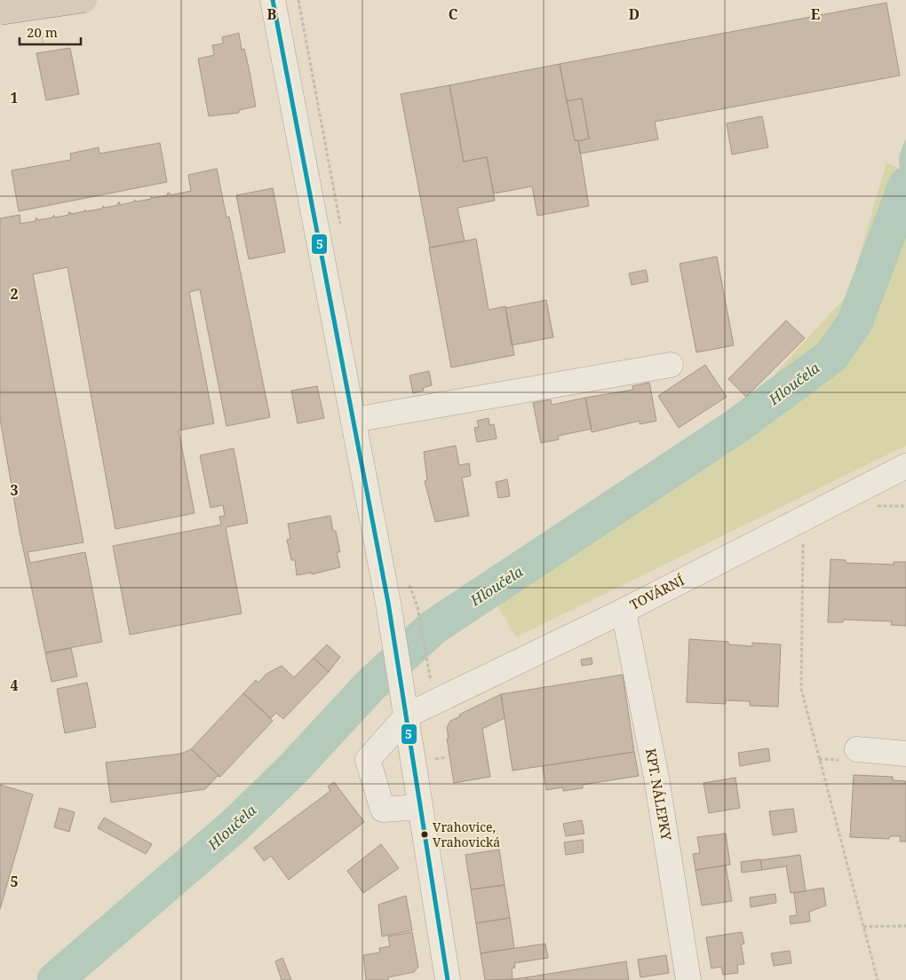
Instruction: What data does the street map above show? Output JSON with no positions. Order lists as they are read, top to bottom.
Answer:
{
  "streets": {
    "street": ["TOVÁRNÍ", "KPT. NÁLEPKY"]
  },
  "crossings": [
    ["TOVÁRNÍ", "KPT. NÁLEPKY"]
  ],
  "water": ["Hloučela"],
  "places": ["Vrahovice, Vrahovická"],
  "lines": ["transit line 5"],
  "scale_bar": "20 m",
  "grid": {
    "columns": [
      "B",
      "C",
      "D",
      "E"
    ],
    "rows": [
      "1",
      "2",
      "3",
      "4",
      "5"
    ]
  }
}
